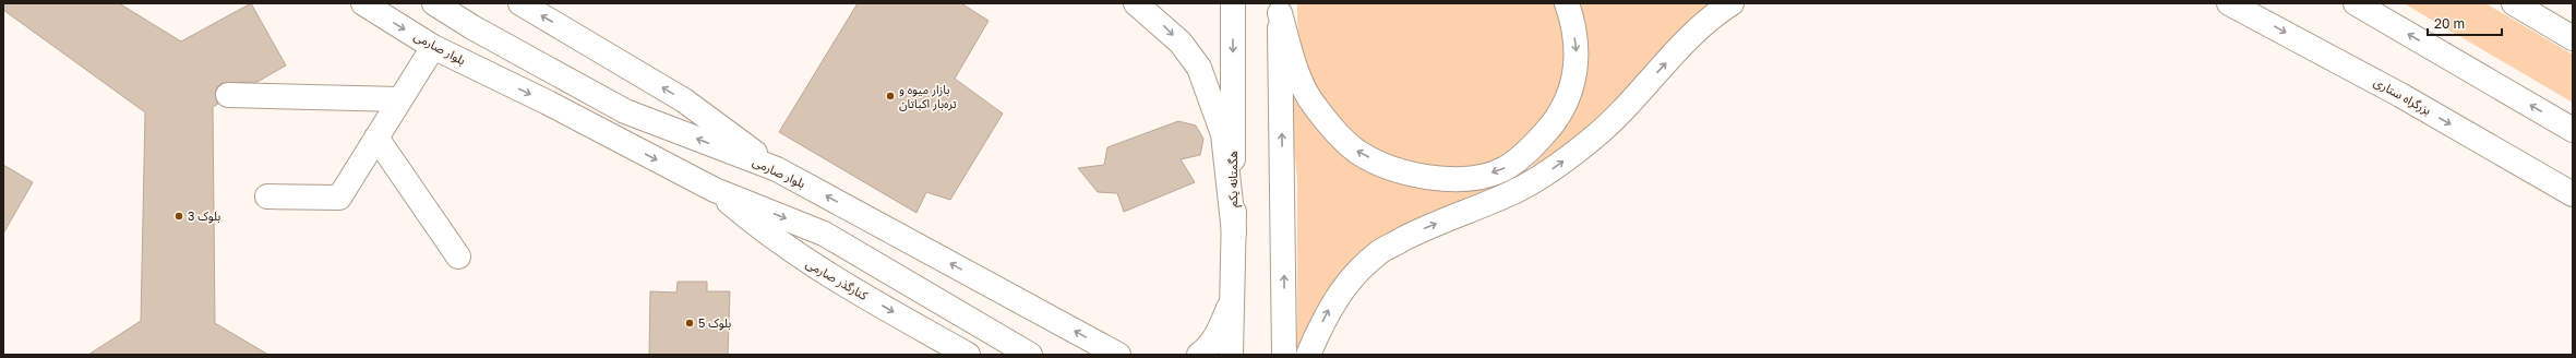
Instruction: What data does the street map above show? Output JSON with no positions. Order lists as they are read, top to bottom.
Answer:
{
  "streets": {
    "main road": [
      "بلوار صارمی",
      "بزرگراه ستاری",
      "هگمتانه یکم",
      "کنارگذر صارمی"
    ]
  },
  "crossings": [
    ["بلوار صارمی", "کنارگذر صارمی"]
  ],
  "one_way": ["کنارگذر صارمی"],
  "places": ["بازار میوه و تره‌بار اکباتان", "بلوک 3", "بلوک 5"],
  "scale_bar": "20 m"
}
